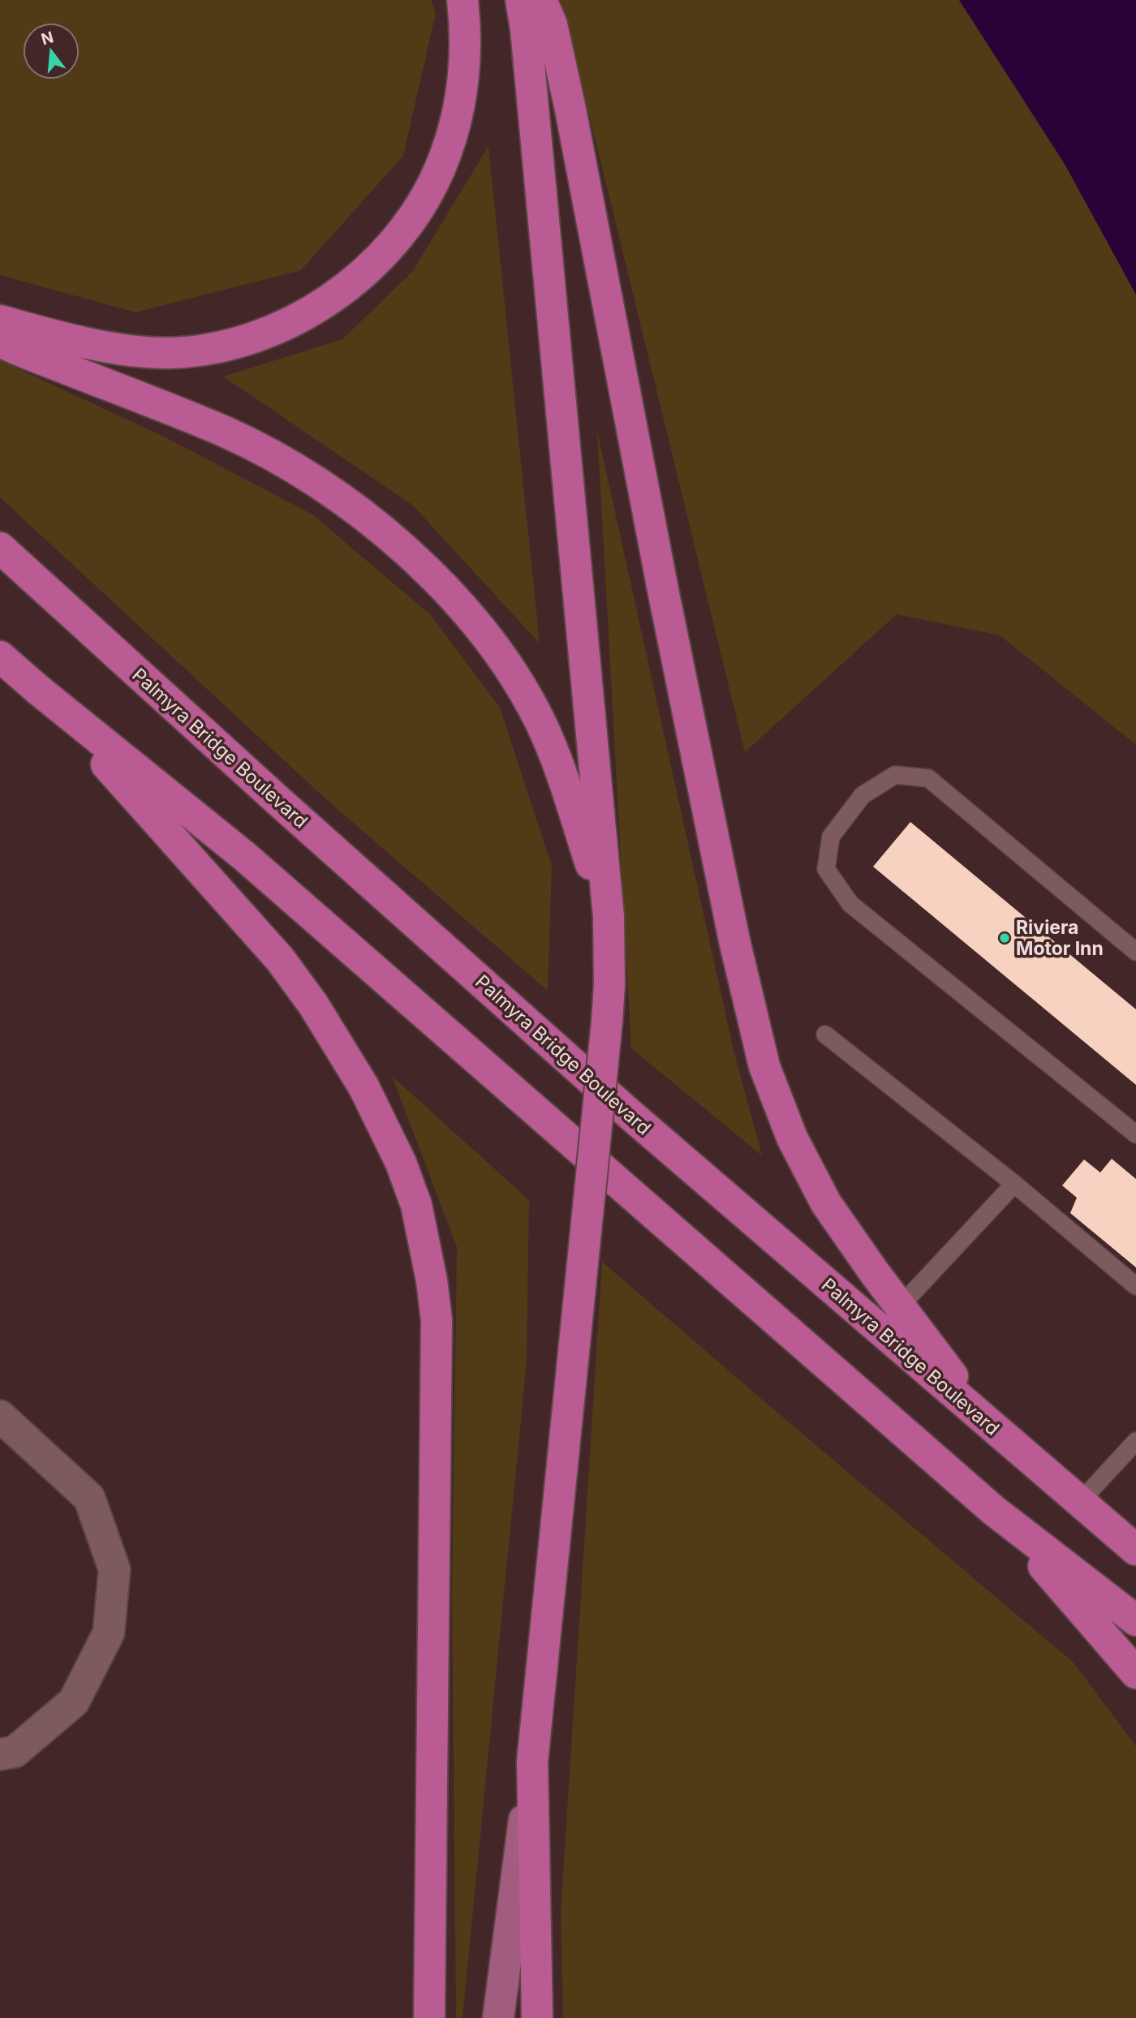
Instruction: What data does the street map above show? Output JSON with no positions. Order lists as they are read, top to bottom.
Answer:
{
  "streets": {
    "highway": ["Palmyra Bridge Boulevard"]
  },
  "places": ["Riviera Motor Inn"],
  "north": "top"
}
